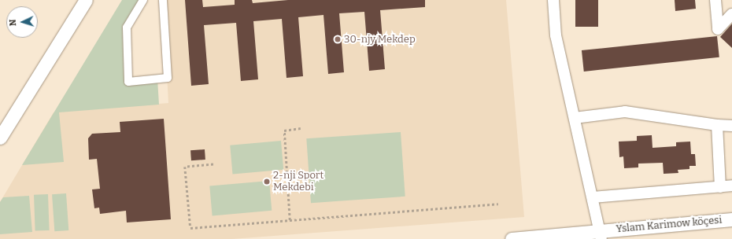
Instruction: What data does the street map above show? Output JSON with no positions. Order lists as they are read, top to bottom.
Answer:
{
  "streets": {
    "street": ["Yslam Karimow köçesi"]
  },
  "places": ["30-njy Mekdep", "2-nji Sport Mekdebi"],
  "north": "left"
}
